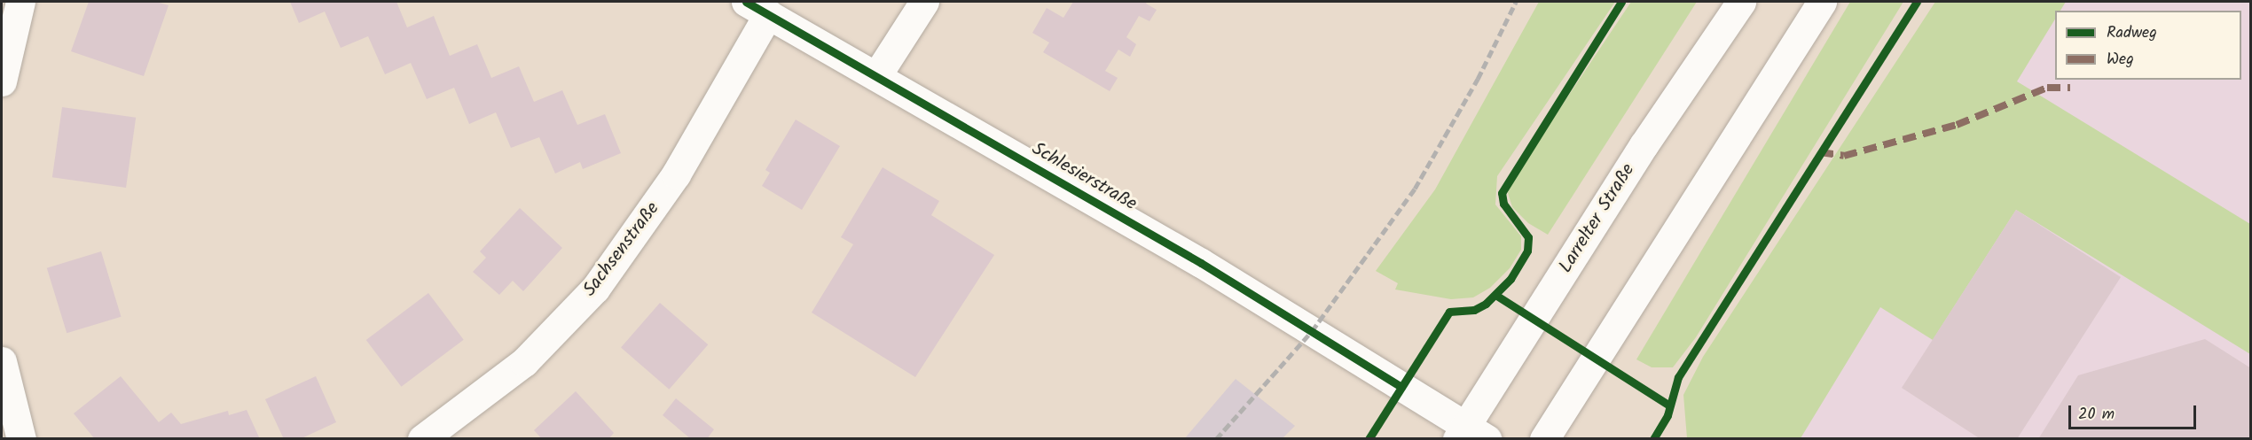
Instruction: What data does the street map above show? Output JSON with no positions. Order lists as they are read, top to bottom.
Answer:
{
  "streets": {
    "street": ["Schlesierstraße", "Larrelter Straße", "Sachsenstraße"]
  },
  "crossings": [
    ["Schlesierstraße", "Larrelter Straße"],
    ["Schlesierstraße", "Sachsenstraße"]
  ],
  "legend": ["Radweg", "Weg"],
  "scale_bar": "20 m"
}
